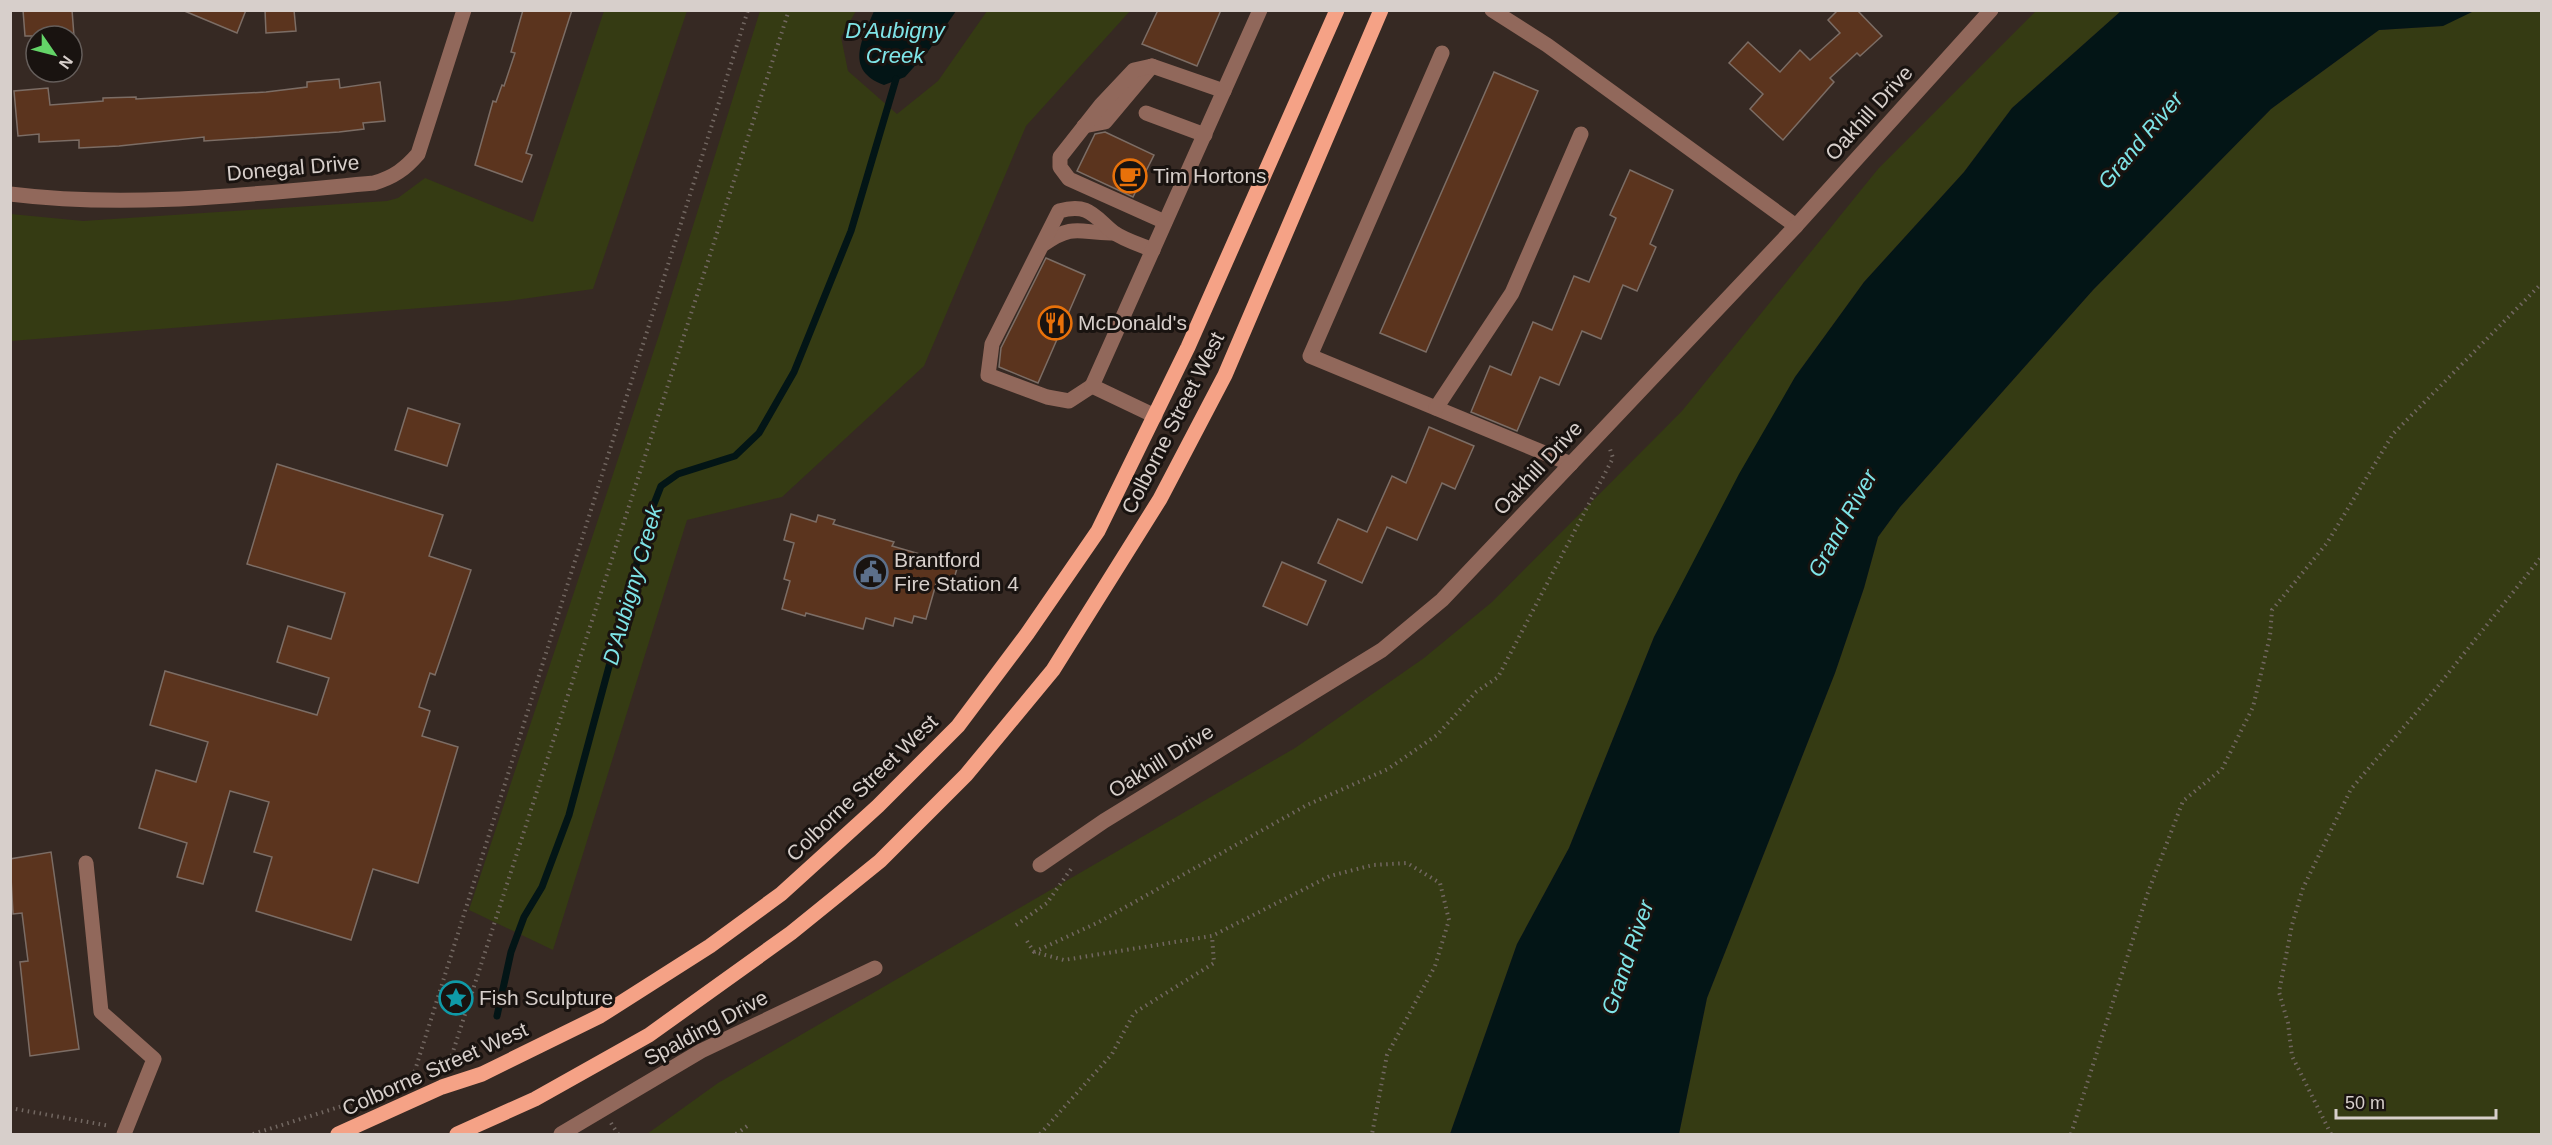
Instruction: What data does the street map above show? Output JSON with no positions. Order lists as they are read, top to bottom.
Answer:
{
  "streets": {
    "main road": ["Colborne Street West"],
    "street": ["Oakhill Drive", "Donegal Drive", "Spalding Drive"]
  },
  "water": ["D'Aubigny Creek", "Grand River"],
  "places": {
    "cafe": ["Tim Hortons"],
    "restaurant": ["McDonald's"],
    "public building": ["Brantford Fire Station 4"],
    "place": ["Fish Sculpture"]
  },
  "scale_bar": "50 m",
  "north": "bottom right"
}
